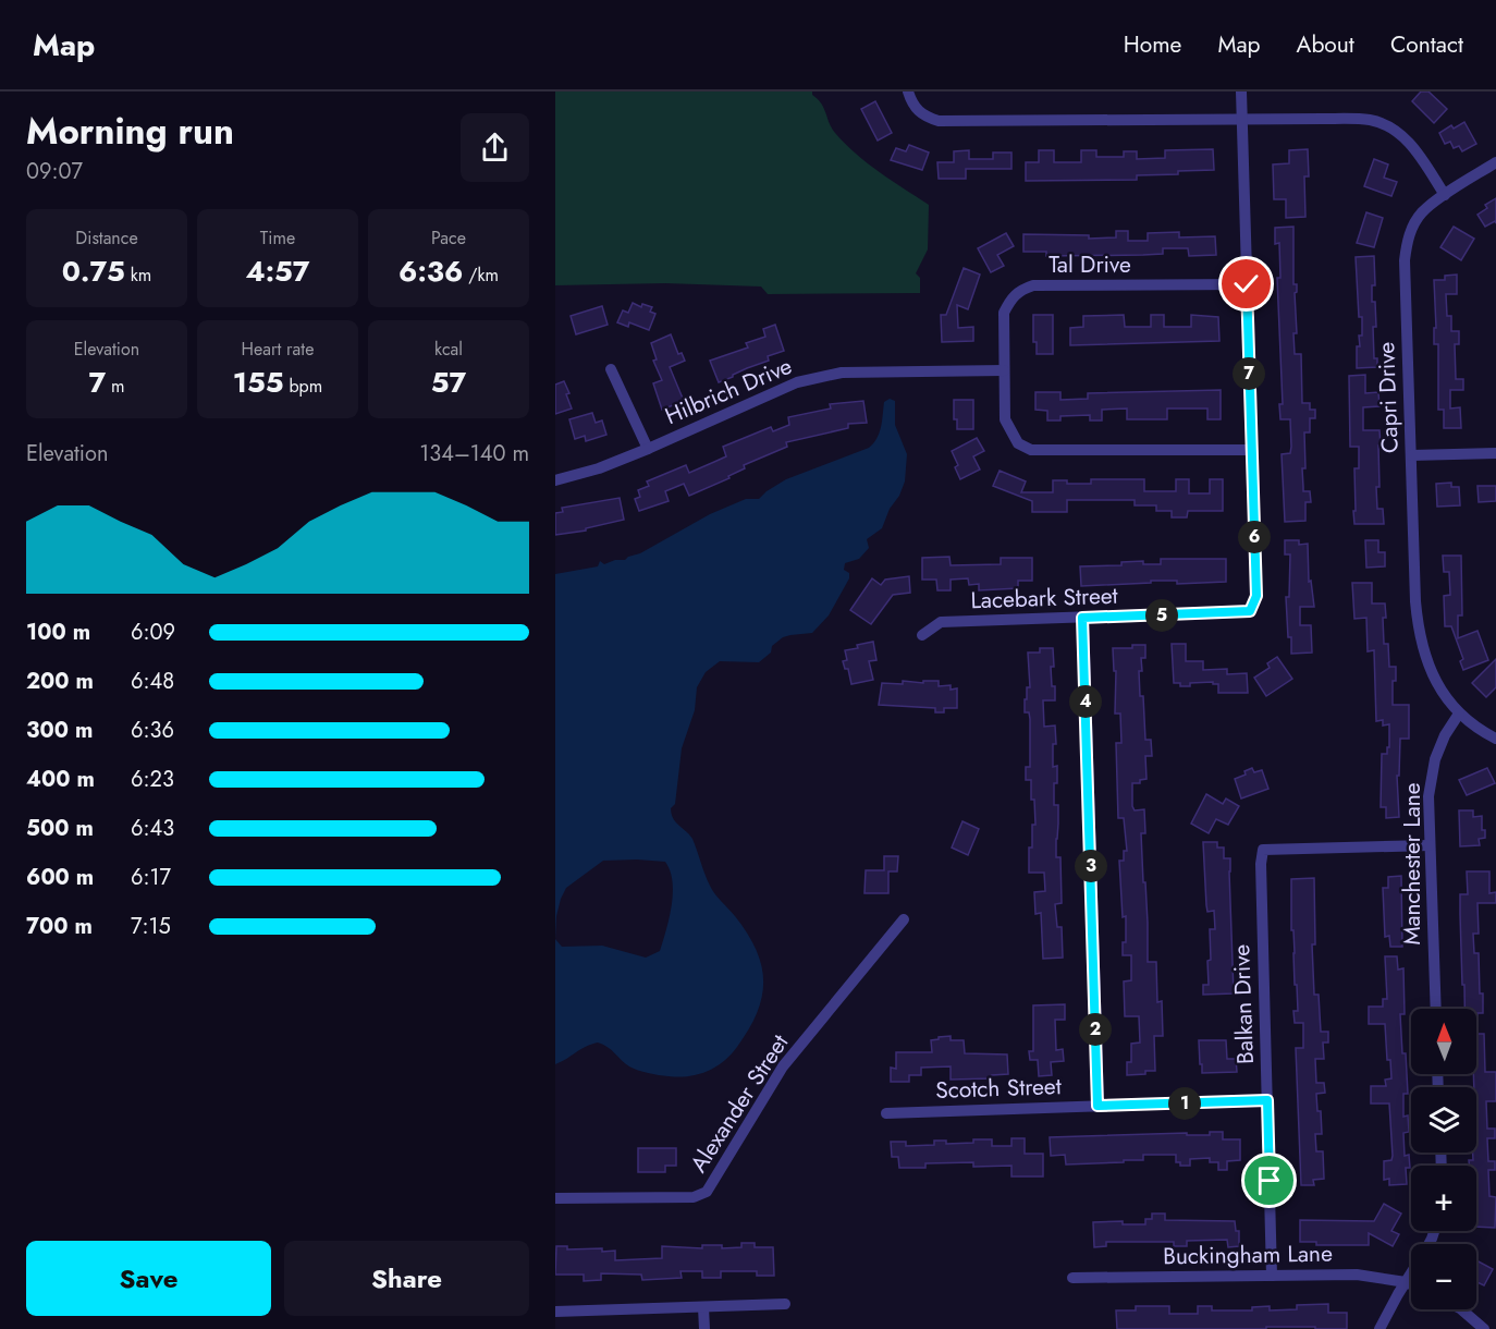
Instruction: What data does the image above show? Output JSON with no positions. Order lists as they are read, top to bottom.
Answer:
{
  "streets": {
    "street": [
      "Tal Drive",
      "Hilbrich Drive",
      "Capri Drive",
      "Lacebark Street",
      "Manchester Lane",
      "Balkan Drive",
      "Scotch Street",
      "Alexander Street",
      "Buckingham Lane"
    ]
  },
  "crossings": [
    ["Tal Drive", "Hilbrich Drive"],
    ["Capri Drive", "Manchester Lane"],
    ["Manchester Lane", "Balkan Drive"],
    ["Balkan Drive", "Scotch Street"],
    ["Balkan Drive", "Buckingham Lane"]
  ],
  "north": "top",
  "page": {
    "header": "Map",
    "nav": [
      "Home",
      "Map",
      "About",
      "Contact"
    ],
    "heading": ["Morning run", "09:07"],
    "stats": [
      ["Distance", "0.75 km"],
      ["Time", "4:57"],
      ["Pace", "6:36 /km"],
      ["Elevation", "7 m"],
      ["Heart rate", "155 bpm"],
      ["kcal", "57"]
    ],
    "pins": [
      "7",
      "6",
      "5",
      "4",
      "3",
      "2",
      "1"
    ],
    "chart": ["Elevation", "134–140 m"],
    "list": [
      {
        "name": "100 m",
        "note": "6:09"
      },
      {
        "name": "200 m",
        "note": "6:48"
      },
      {
        "name": "300 m",
        "note": "6:36"
      },
      {
        "name": "400 m",
        "note": "6:23"
      },
      {
        "name": "500 m",
        "note": "6:43"
      },
      {
        "name": "600 m",
        "note": "6:17"
      },
      {
        "name": "700 m",
        "note": "7:15"
      }
    ],
    "map_buttons": ["+", "−"],
    "buttons": ["Save", "Share"]
  }
}
